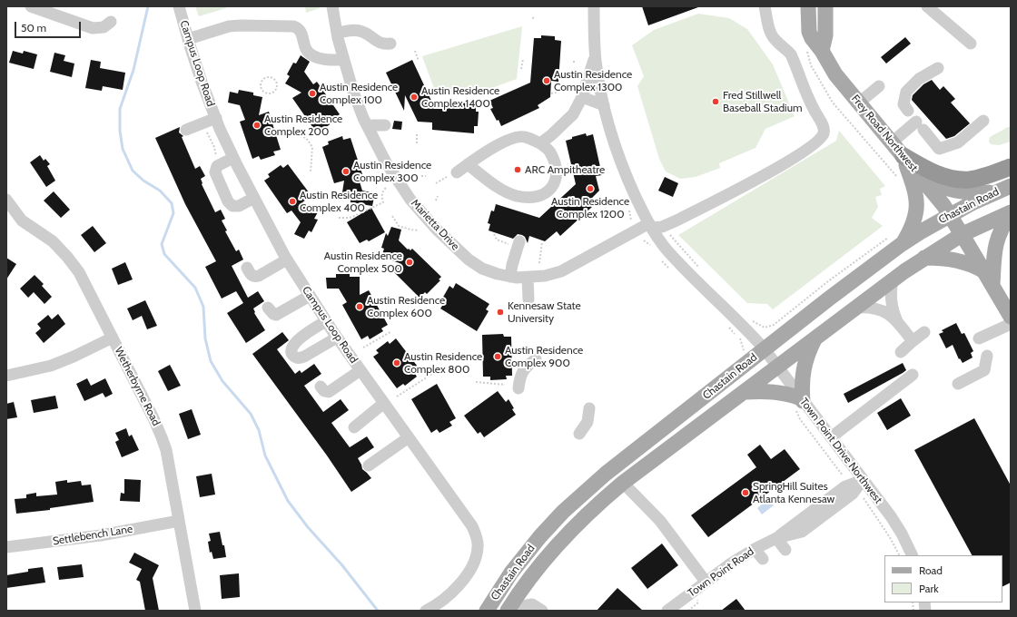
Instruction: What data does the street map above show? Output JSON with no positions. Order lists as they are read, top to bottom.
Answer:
{
  "streets": {
    "main road": ["Frey Road Northwest", "Chastain Road"],
    "street": [
      "Campus Loop Road",
      "Marietta Drive",
      "Wetherbyrne Road",
      "Town Point Drive Northwest",
      "Settlebench Lane",
      "Town Point Road"
    ]
  },
  "crossings": [
    ["Frey Road Northwest", "Chastain Road"],
    ["Chastain Road", "Town Point Drive Northwest"],
    ["Marietta Drive", "Town Point Drive Northwest"],
    ["Wetherbyrne Road", "Settlebench Lane"],
    ["Town Point Drive Northwest", "Town Point Road"]
  ],
  "places": [
    "Austin Residence Complex 1300",
    "Austin Residence Complex 100",
    "Austin Residence Complex 1400",
    "Fred Stillwell Baseball Stadium",
    "Austin Residence Complex 200",
    "ARC Ampitheatre",
    "Austin Residence Complex 300",
    "Austin Residence Complex 1200",
    "Austin Residence Complex 400",
    "Austin Residence Complex 500",
    "Austin Residence Complex 600",
    "Kennesaw State University",
    "Austin Residence Complex 900",
    "Austin Residence Complex 800",
    "SpringHill Suites Atlanta Kennesaw"
  ],
  "legend": ["Road", "Park"],
  "scale_bar": "50 m"
}
